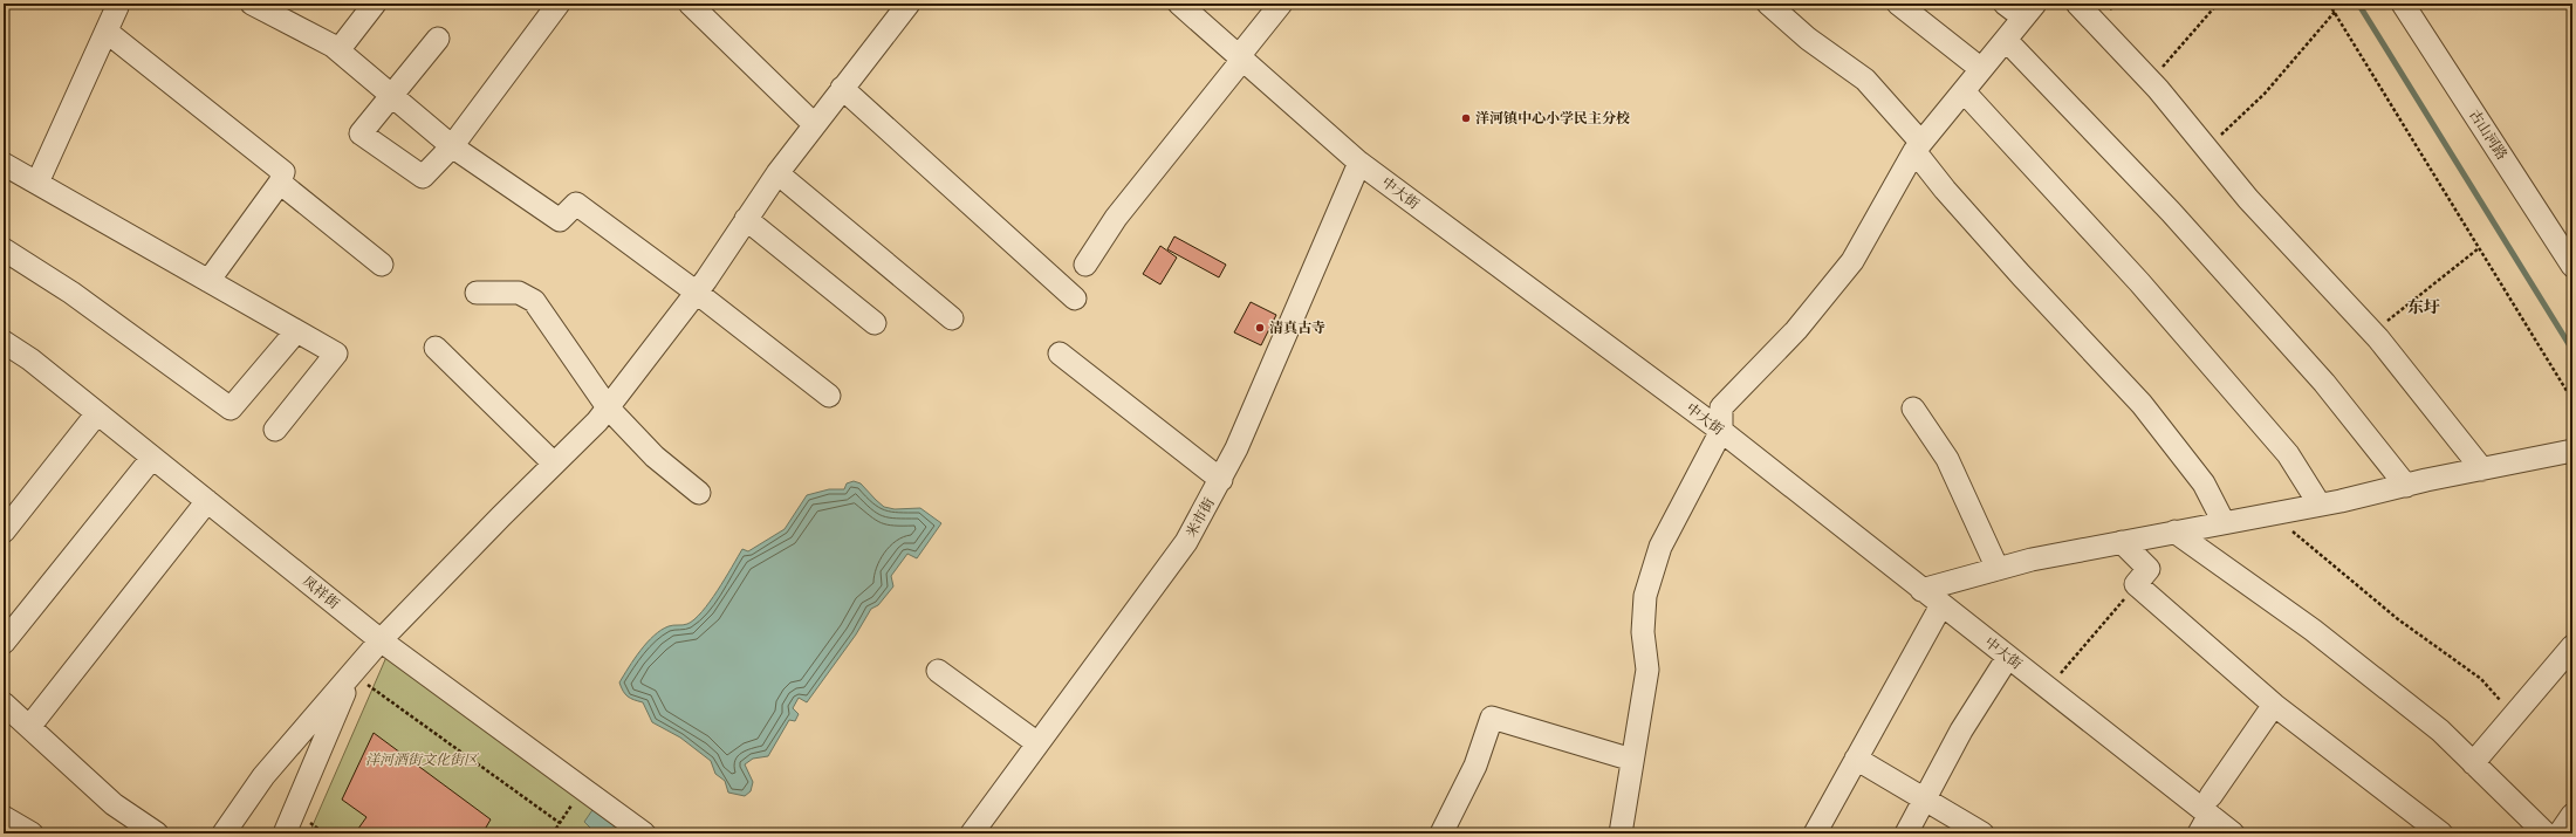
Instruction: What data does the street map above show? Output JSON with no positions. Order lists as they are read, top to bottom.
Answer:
{
  "streets": {
    "street": [
      "古山河路",
      "中大街",
      "米市街",
      "凤祥街"
    ]
  },
  "crossings": [
    ["中大街", "米市街"]
  ],
  "districts": ["东圩"],
  "parks": ["洋河酒街文化街区"],
  "places": ["洋河镇中心小学民主分校", "清真古寺"]
}
